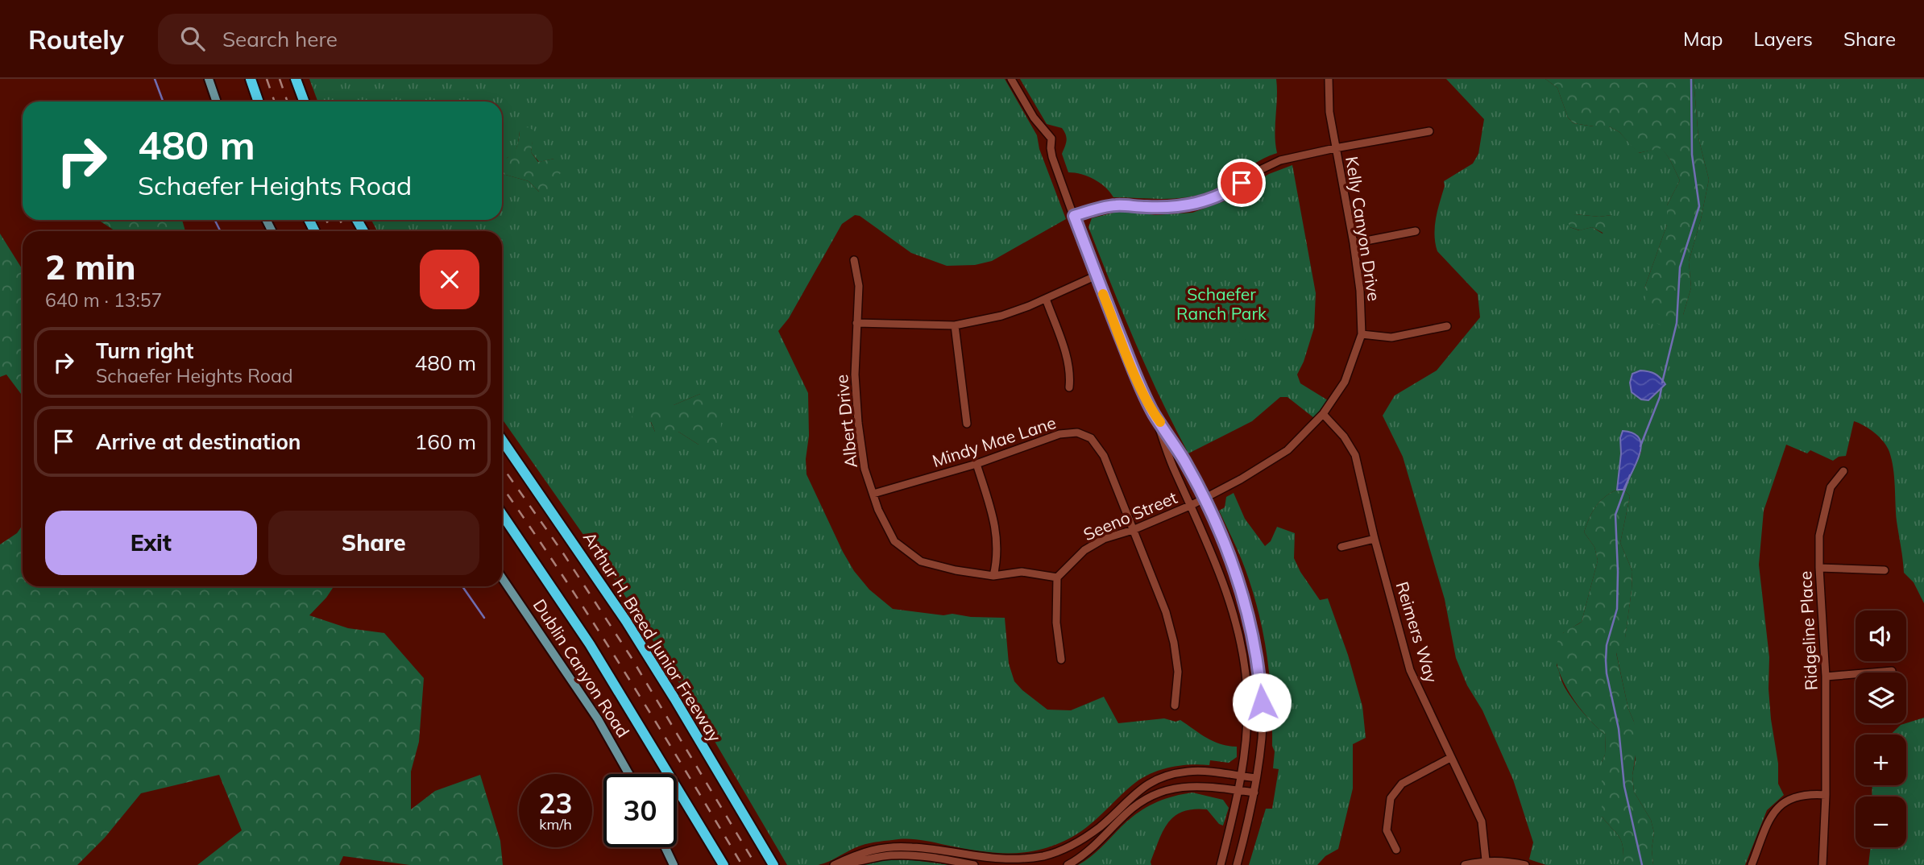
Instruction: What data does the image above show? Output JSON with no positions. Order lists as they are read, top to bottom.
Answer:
{
  "streets": {
    "highway": ["Arthur H. Breed Junior Freeway"],
    "main road": ["Dublin Canyon Road"],
    "street": [
      "Kelly Canyon Drive",
      "Albert Drive",
      "Mindy Mae Lane",
      "Seeno Street",
      "Ridgeline Place",
      "Reimers Way"
    ]
  },
  "crossings": [
    ["Kelly Canyon Drive", "Seeno Street"],
    ["Kelly Canyon Drive", "Reimers Way"],
    ["Albert Drive", "Mindy Mae Lane"],
    ["Albert Drive", "Seeno Street"],
    ["Mindy Mae Lane", "Seeno Street"]
  ],
  "parks": ["Schaefer Ranch Park"],
  "page": {
    "header": "Routely",
    "search": "Search here",
    "nav": ["Map", "Layers", "Share"],
    "turn": ["480 m", "Schaefer Heights Road"],
    "heading": ["2 min", "640 m · 13:57"],
    "list": [
      {
        "name": "Turn right",
        "note": "Schaefer Heights Road",
        "value": "480 m"
      },
      {
        "name": "Arrive at destination",
        "value": "160 m"
      }
    ],
    "buttons": ["Exit", "Share"],
    "map_buttons": ["+", "−"],
    "speed": "23 km/h",
    "limit": "30"
  }
}
